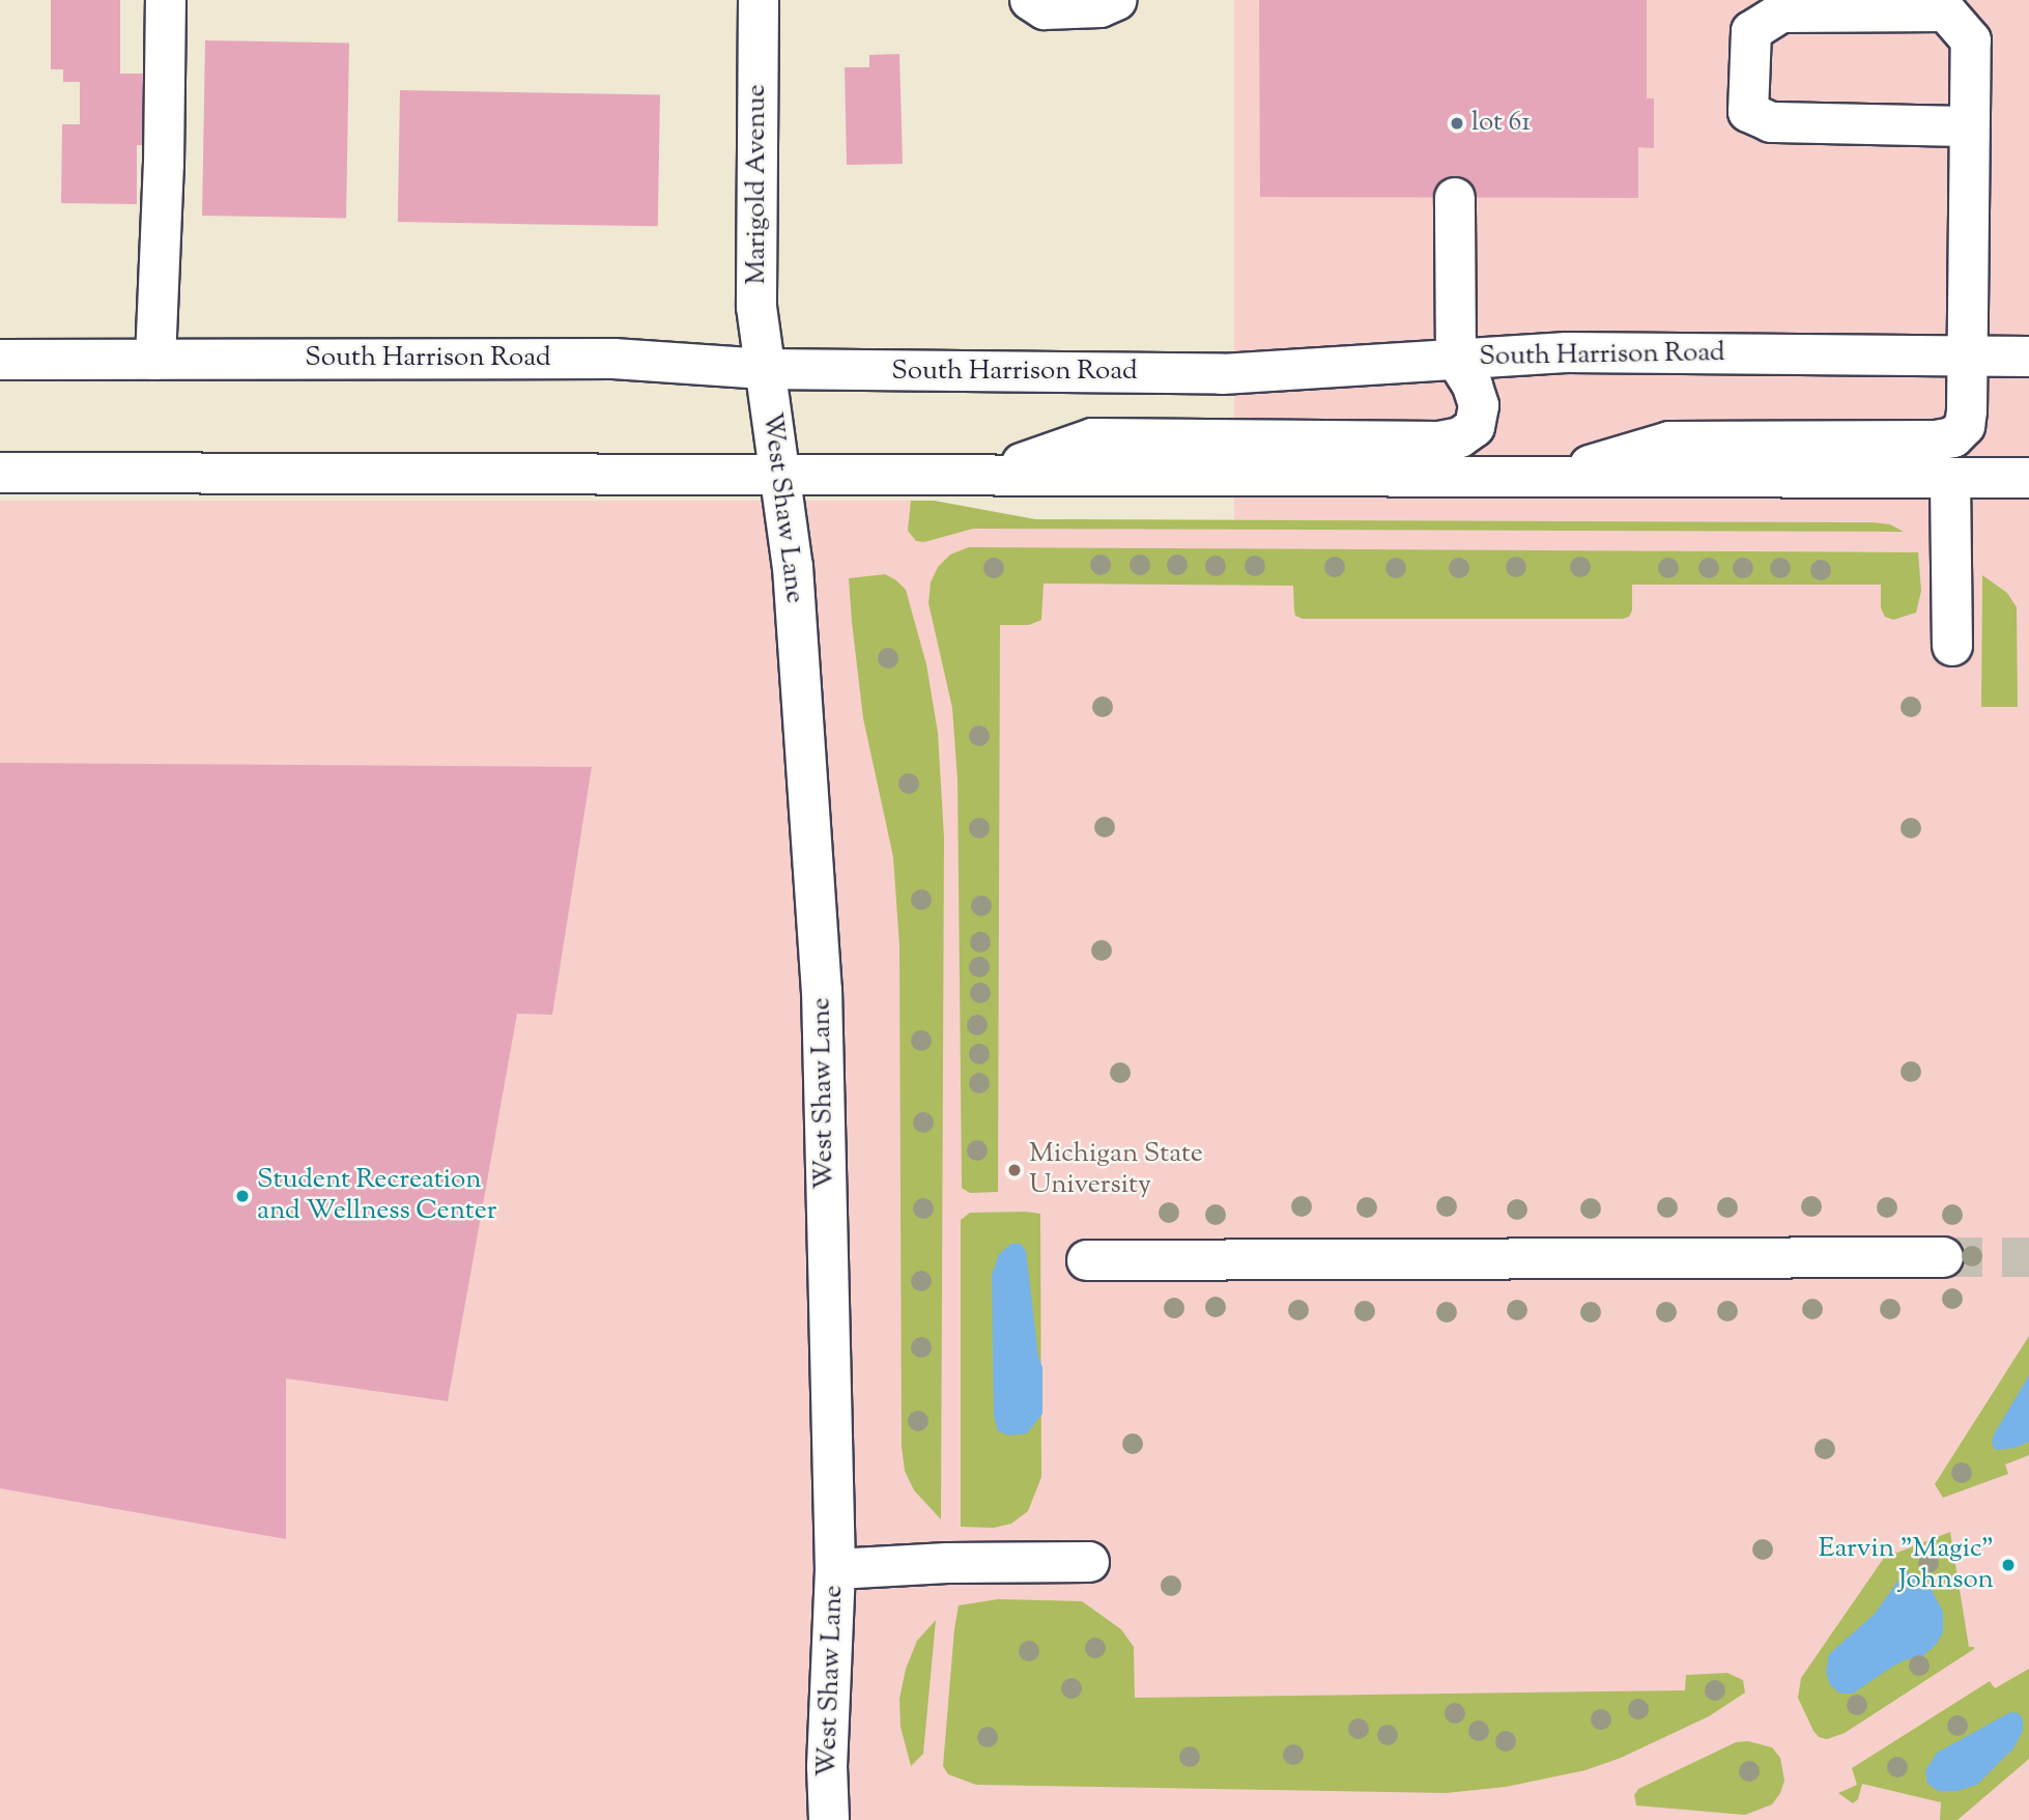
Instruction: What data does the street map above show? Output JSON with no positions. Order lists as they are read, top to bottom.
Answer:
{
  "streets": {
    "street": ["Marigold Avenue", "South Harrison Road", "West Shaw Lane"]
  },
  "crossings": [
    ["Marigold Avenue", "South Harrison Road"],
    ["Marigold Avenue", "West Shaw Lane"],
    ["South Harrison Road", "West Shaw Lane"]
  ],
  "places": [
    "lot 61",
    "Michigan State University",
    "Student Recreation and Wellness Center",
    "Earvin \"Magic\" Johnson"
  ]
}
